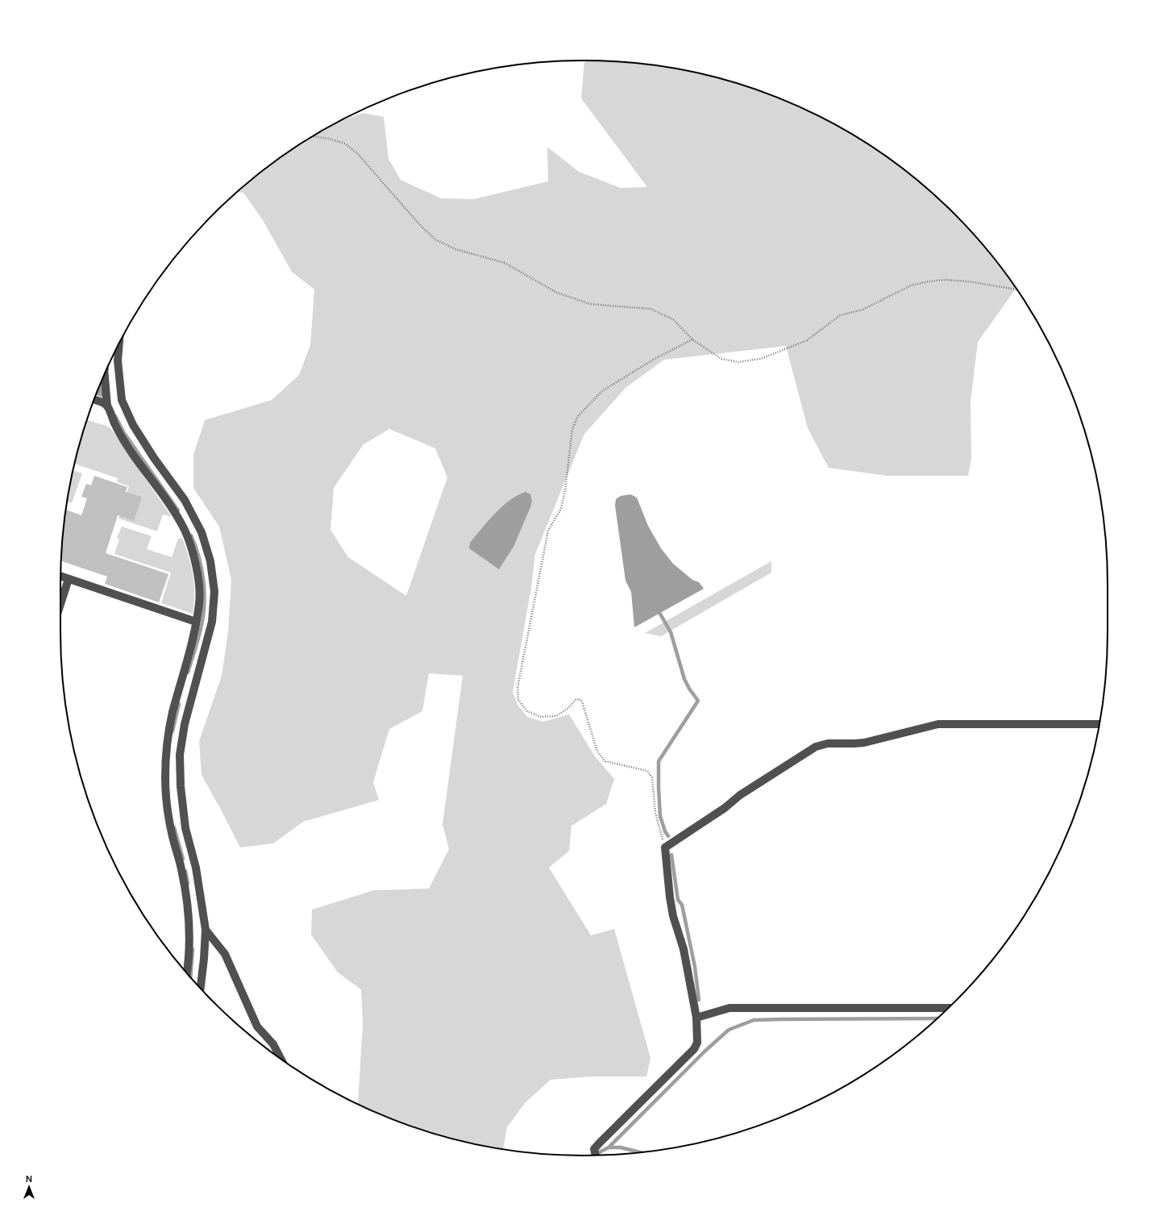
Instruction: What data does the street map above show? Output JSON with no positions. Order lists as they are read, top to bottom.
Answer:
{
  "north": "top"
}
